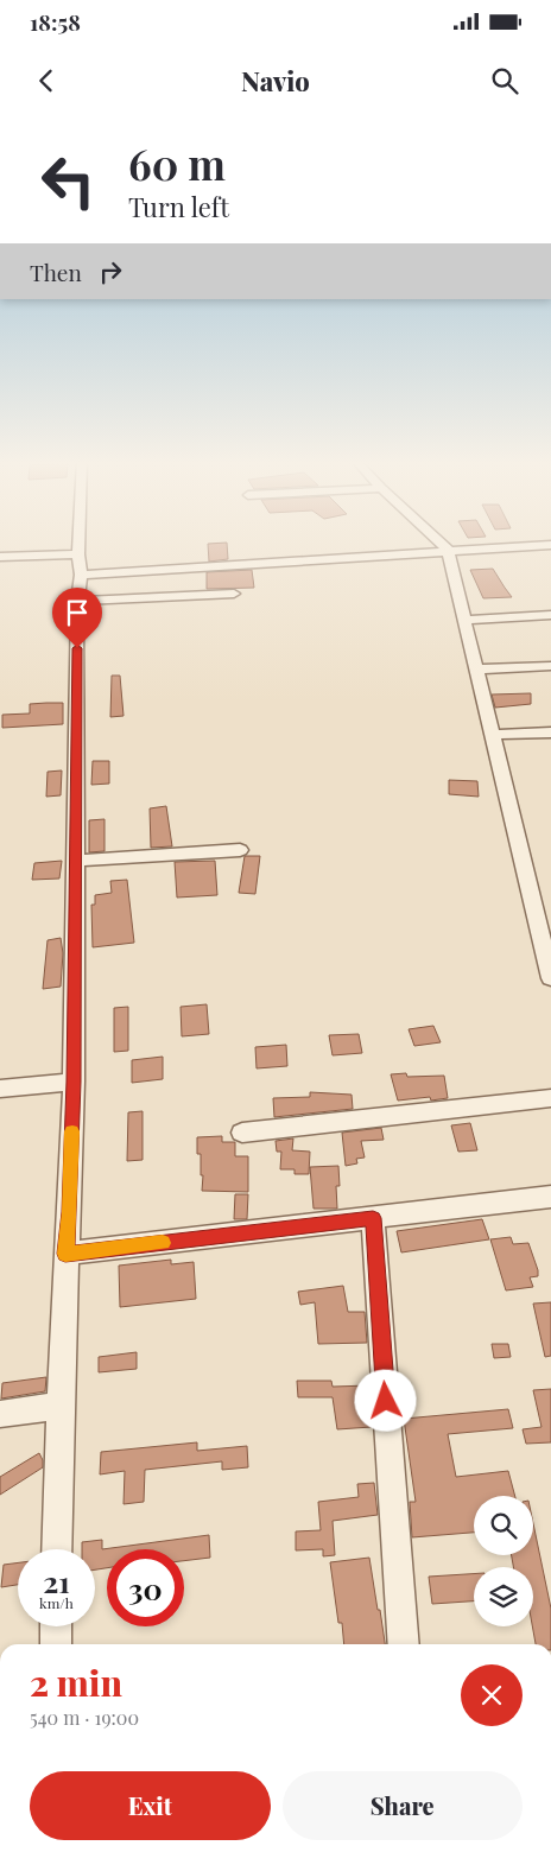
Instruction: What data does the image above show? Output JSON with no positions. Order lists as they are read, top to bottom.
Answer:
{
  "page": {
    "status": "18:58",
    "header": "Navio",
    "turn": ["60 m", "Turn left"],
    "then": "Then",
    "speed": "21 km/h",
    "limit": "30",
    "heading": ["2 min", "540 m · 19:00"],
    "buttons": ["Exit", "Share"]
  }
}
